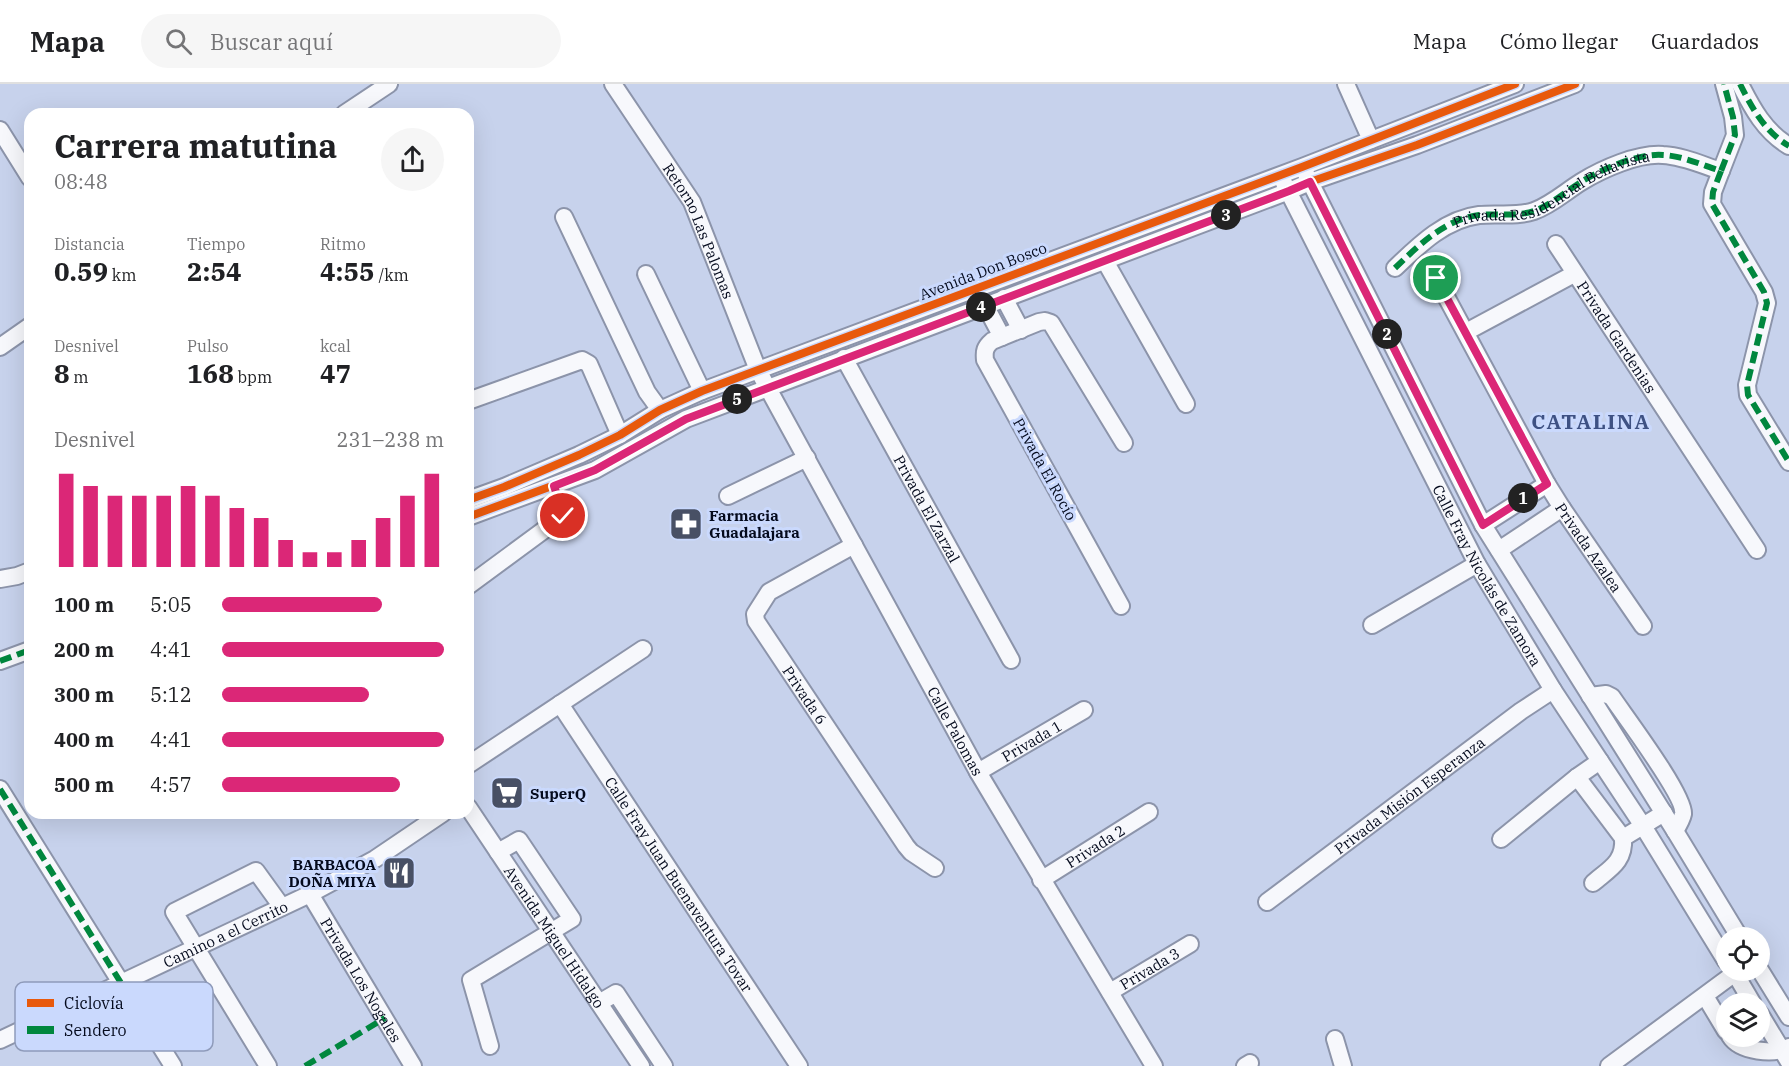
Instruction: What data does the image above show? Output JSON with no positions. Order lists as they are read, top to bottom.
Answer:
{
  "streets": {
    "street": [
      "Privada Residencial Bellavista",
      "Retorno Las Palomas",
      "Avenida Don Bosco",
      "Privada Gardenias",
      "Privada El Rocío",
      "Privada El Zarzal",
      "Privada Azalea",
      "Calle Fray Nicolás de Zamora",
      "Privada 6",
      "Calle Palomas",
      "Privada 1",
      "Privada Misión Esperanza",
      "Privada 2",
      "Calle Fray Juan Buenaventura Tovar",
      "Camino a el Cerrito",
      "Avenida Miguel Hidalgo",
      "Privada 3",
      "Privada Los Nogales"
    ]
  },
  "crossings": [
    ["Retorno Las Palomas", "Avenida Don Bosco"],
    ["Retorno Las Palomas", "Calle Palomas"],
    ["Avenida Don Bosco", "Privada El Zarzal"],
    ["Avenida Don Bosco", "Calle Fray Nicolás de Zamora"],
    ["Avenida Don Bosco", "Calle Palomas"],
    ["Calle Fray Nicolás de Zamora", "Privada Misión Esperanza"],
    ["Privada 6", "Calle Palomas"],
    ["Calle Palomas", "Privada 1"],
    ["Calle Palomas", "Privada 2"],
    ["Calle Palomas", "Privada 3"],
    ["Camino a el Cerrito", "Privada Los Nogales"]
  ],
  "districts": ["CATALINA"],
  "places": {
    "pharmacy": ["Farmacia Guadalajara"],
    "supermarket": ["SuperQ"],
    "restaurant": ["BARBACOA DOÑA MIYA"]
  },
  "legend": ["Ciclovía", "Sendero"],
  "page": {
    "header": "Mapa",
    "search": "Buscar aquí",
    "nav": ["Mapa", "Cómo llegar", "Guardados"],
    "heading": ["Carrera matutina", "08:48"],
    "pins": [
      "3",
      "4",
      "2",
      "5",
      "1"
    ],
    "stats": [
      ["Distancia", "0.59 km"],
      ["Tiempo", "2:54"],
      ["Ritmo", "4:55 /km"],
      ["Desnivel", "8 m"],
      ["Pulso", "168 bpm"],
      ["kcal", "47"]
    ],
    "chart": ["Desnivel", "231–238 m"],
    "list": [
      {
        "name": "100 m",
        "note": "5:05"
      },
      {
        "name": "200 m",
        "note": "4:41"
      },
      {
        "name": "300 m",
        "note": "5:12"
      },
      {
        "name": "400 m",
        "note": "4:41"
      },
      {
        "name": "500 m",
        "note": "4:57"
      }
    ]
  }
}
